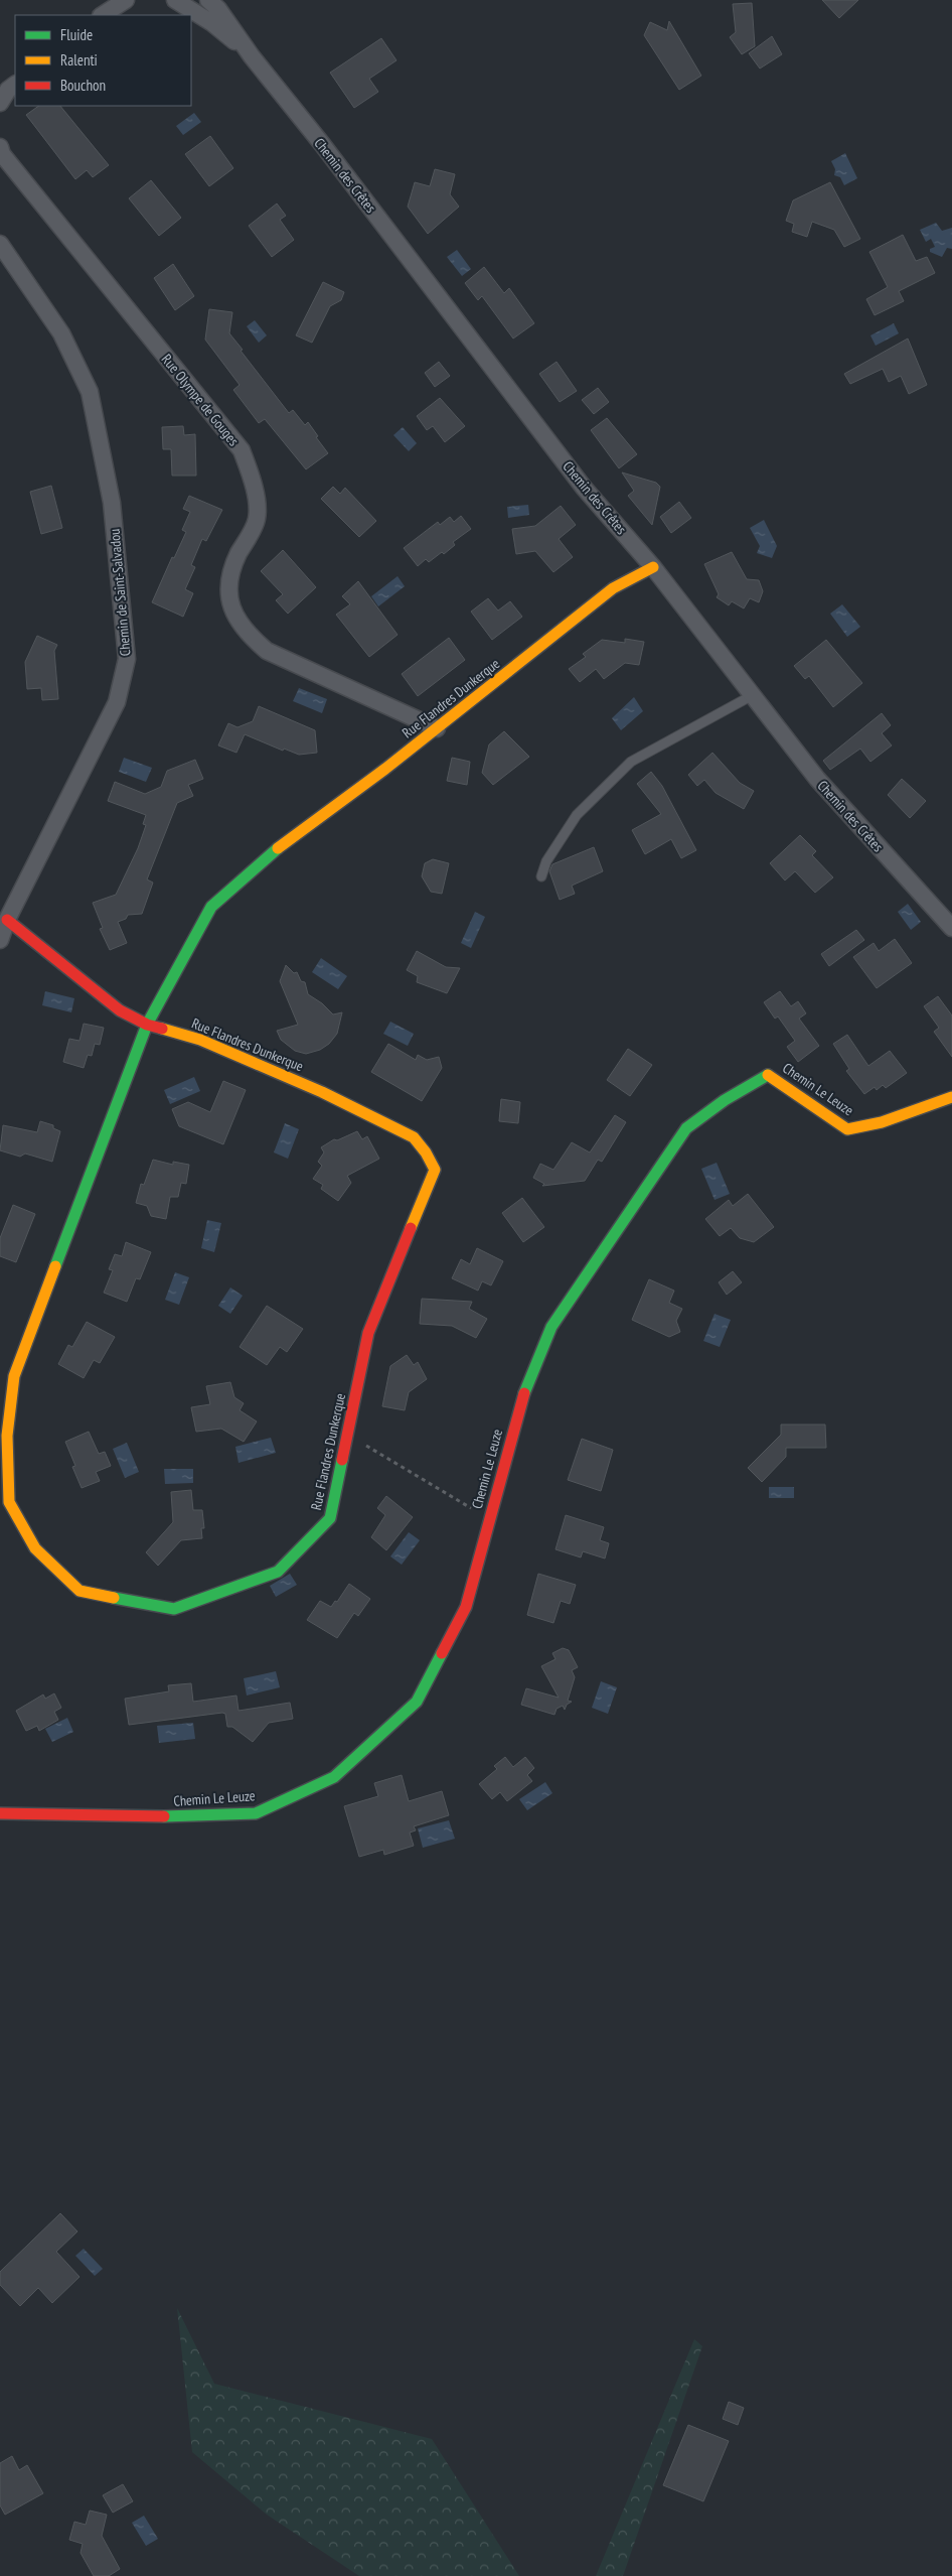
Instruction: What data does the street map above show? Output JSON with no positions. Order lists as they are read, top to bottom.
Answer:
{
  "streets": {
    "street": [
      "Chemin des Crêtes",
      "Rue Olympe de Gouges",
      "Chemin de Saint-Salvadou",
      "Rue Flandres Dunkerque",
      "Chemin Le Leuze"
    ]
  },
  "crossings": [
    ["Chemin des Crêtes", "Rue Flandres Dunkerque"],
    ["Rue Olympe de Gouges", "Rue Flandres Dunkerque"],
    ["Chemin de Saint-Salvadou", "Rue Flandres Dunkerque"]
  ],
  "legend": ["Fluide", "Ralenti", "Bouchon"]
}
